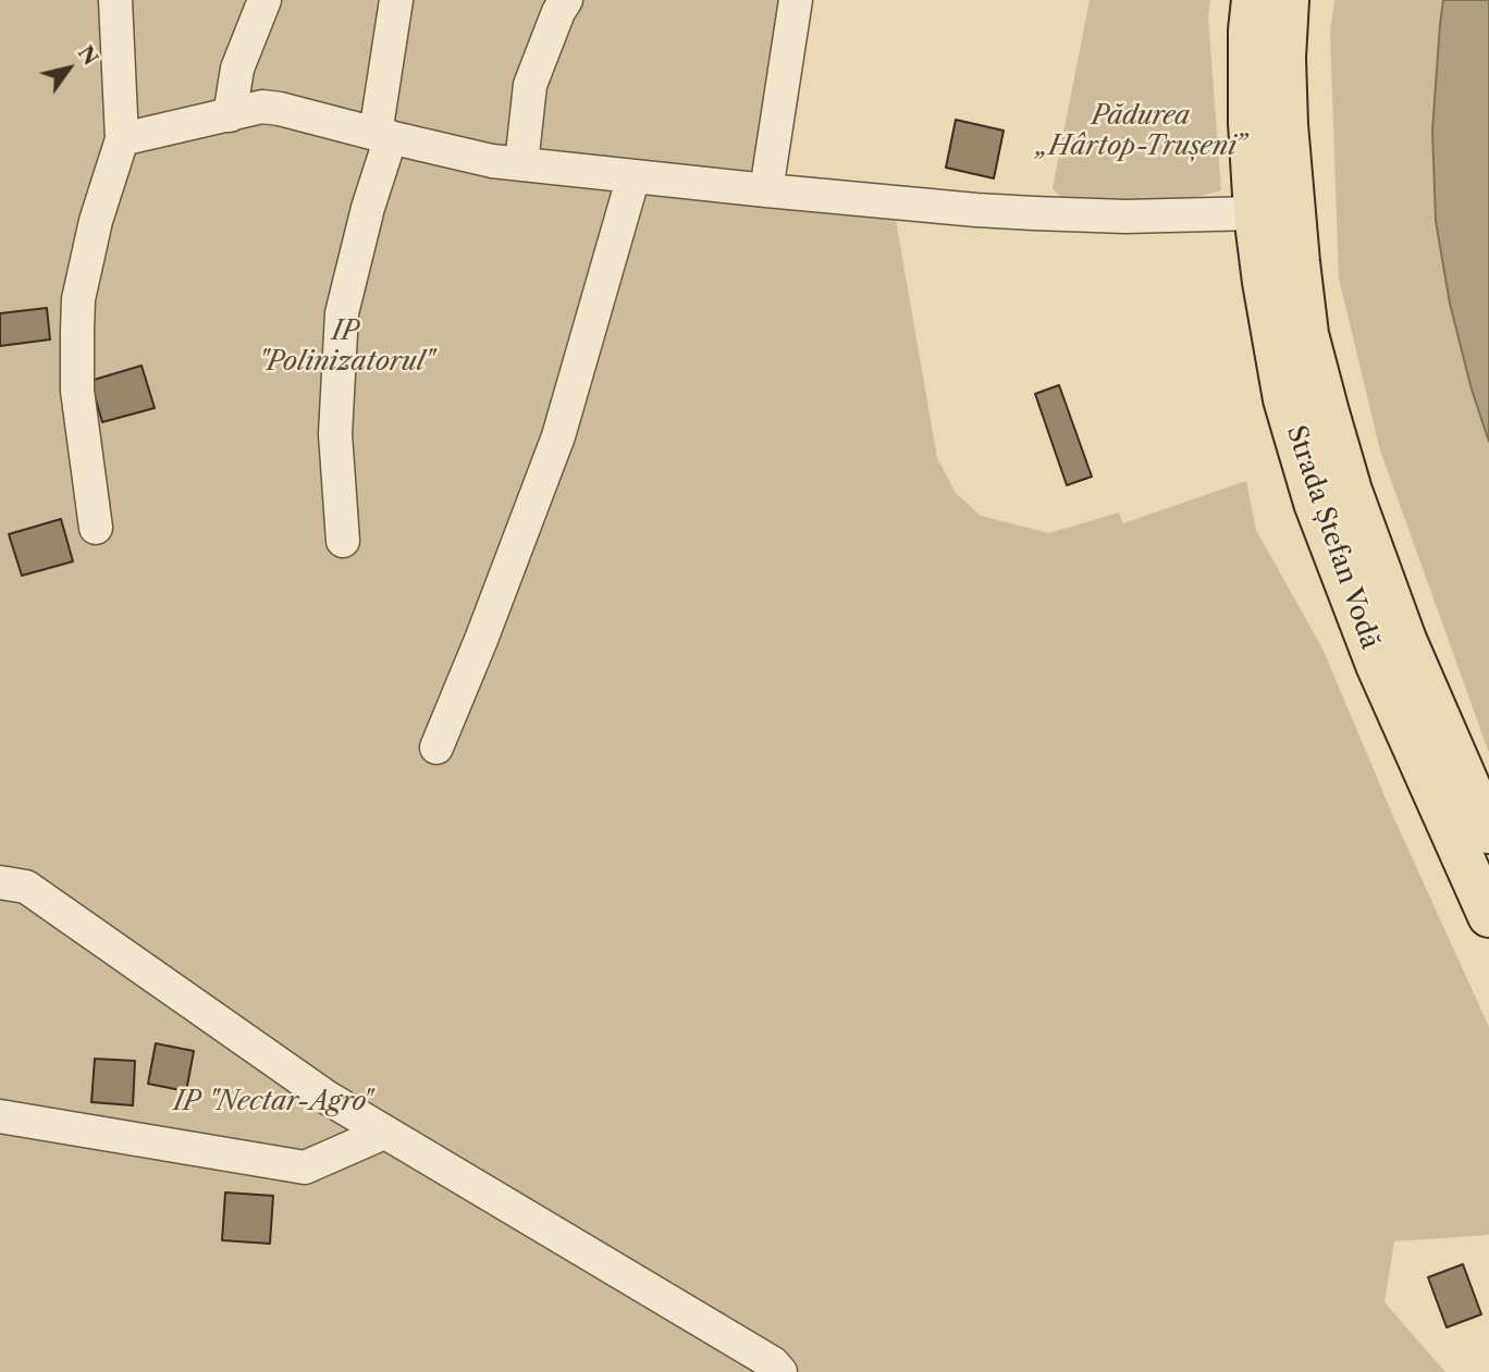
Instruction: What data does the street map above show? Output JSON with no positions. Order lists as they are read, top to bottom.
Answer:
{
  "streets": {
    "highway": ["Strada Ștefan Vodă"]
  },
  "parks": ["Pădurea „Hârtop-Trușeni”", "IP \"Polinizatorul\"", "IP \"Nectar-Agro\""],
  "north": "top right"
}
